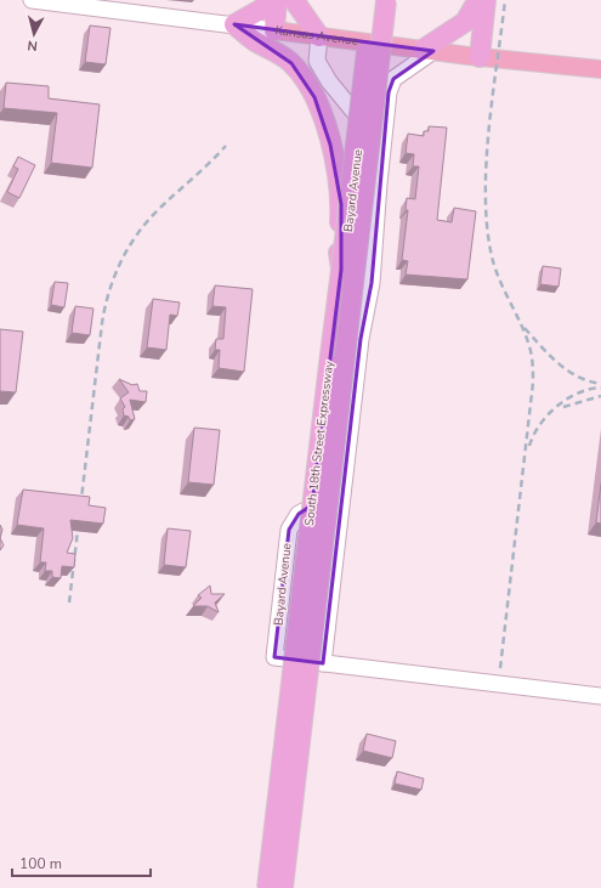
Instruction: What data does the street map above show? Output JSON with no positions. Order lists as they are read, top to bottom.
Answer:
{
  "streets": {
    "highway": ["South 18th Street Expressway"],
    "main road": ["Kansas Avenue"],
    "street": ["Bayard Avenue"]
  },
  "crossings": [
    ["Kansas Avenue", "Bayard Avenue"]
  ],
  "scale_bar": "100 m",
  "north": "bottom"
}
